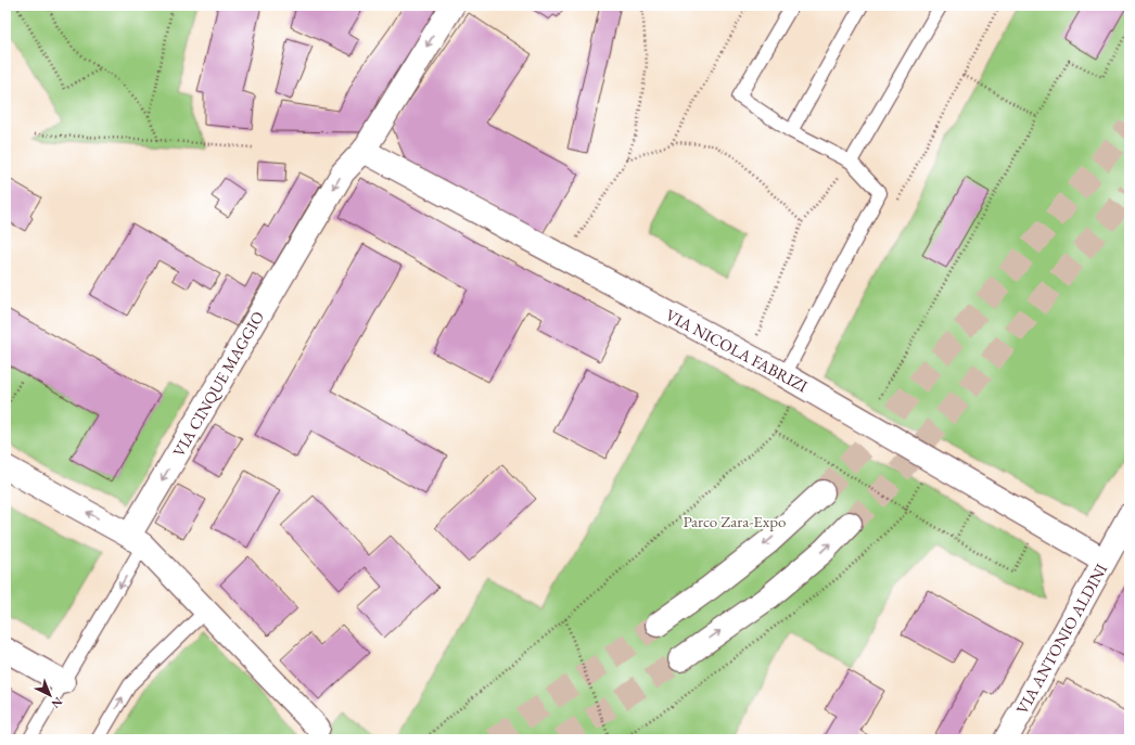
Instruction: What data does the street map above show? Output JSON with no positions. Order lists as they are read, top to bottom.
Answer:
{
  "streets": {
    "street": ["VIA NICOLA FABRIZI", "VIA CINQUE MAGGIO", "VIA ANTONIO ALDINI"]
  },
  "crossings": [
    ["VIA NICOLA FABRIZI", "VIA CINQUE MAGGIO"],
    ["VIA NICOLA FABRIZI", "VIA ANTONIO ALDINI"]
  ],
  "one_way": ["VIA CINQUE MAGGIO"],
  "parks": ["Parco Zara-Expo"],
  "north": "bottom right"
}
